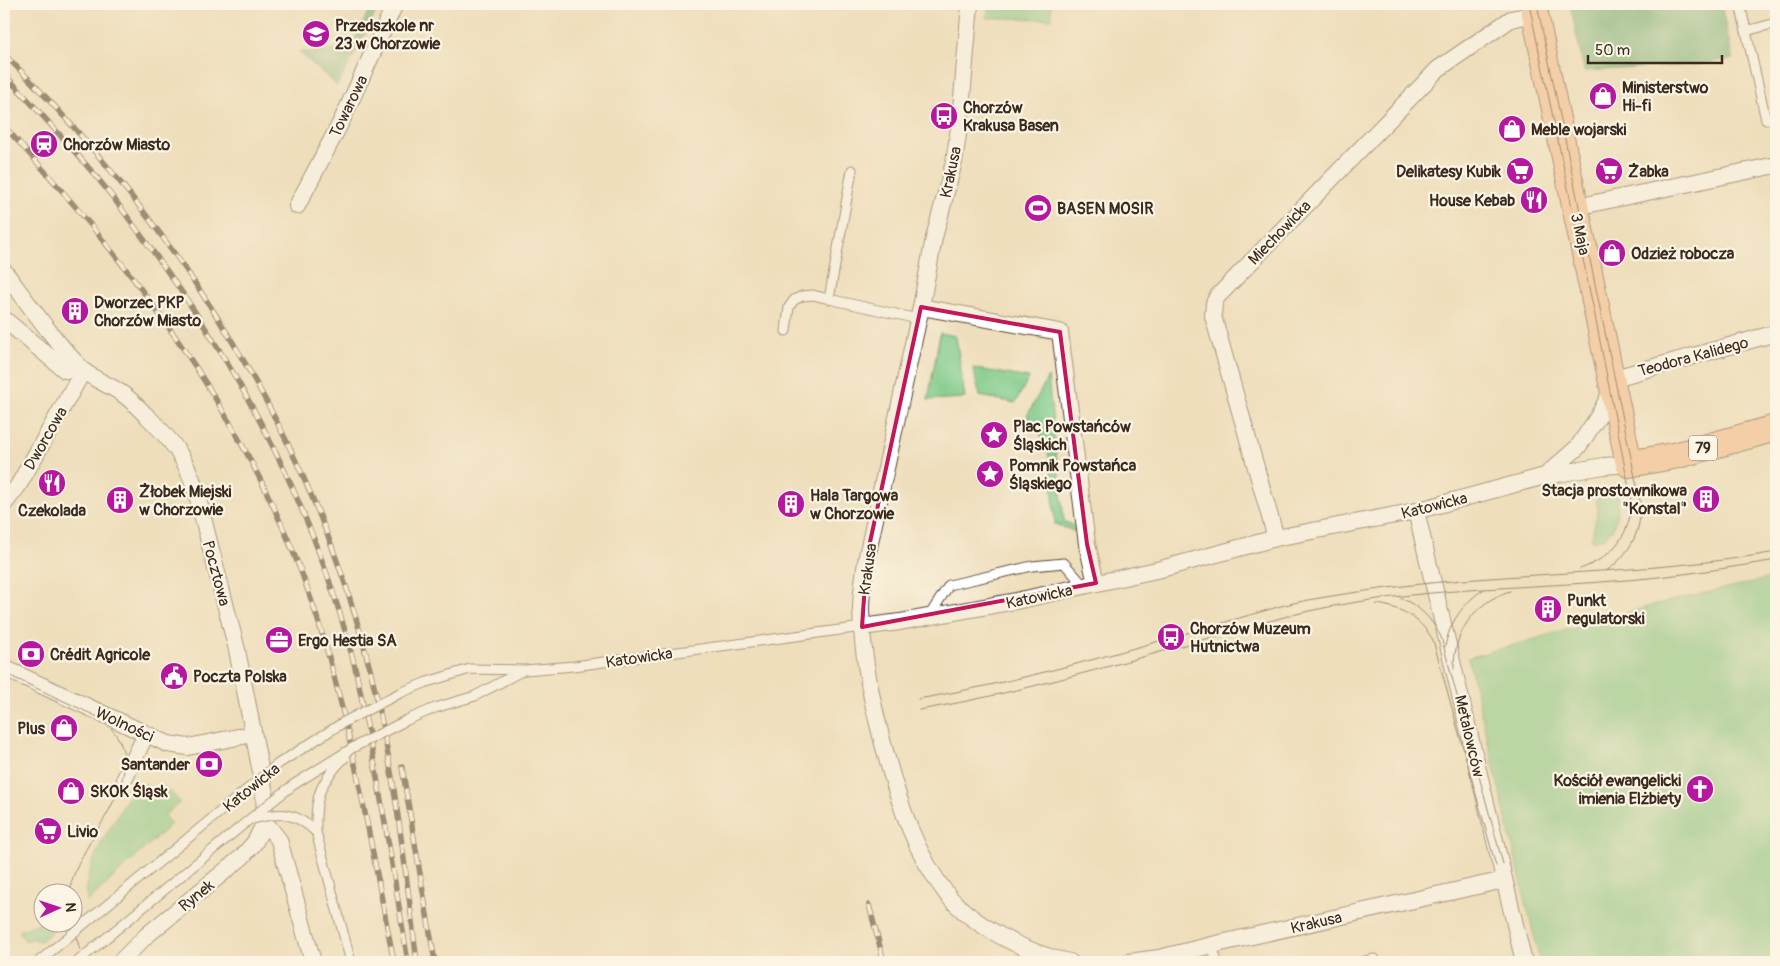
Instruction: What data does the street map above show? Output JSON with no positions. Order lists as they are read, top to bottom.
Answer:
{
  "streets": {
    "main road": ["3 Maja", "79", "Katowicka"],
    "street": [
      "Towarowa",
      "Krakusa",
      "Miechowicka",
      "Teodora Kalidego",
      "Dworcowa",
      "Pocztowa",
      "Wolności",
      "Metalowców",
      "Rynek"
    ]
  },
  "crossings": [
    ["Krakusa", "Katowicka"],
    ["Krakusa", "Metalowców"],
    ["Miechowicka", "3 Maja"],
    ["Miechowicka", "Katowicka"],
    ["3 Maja", "Teodora Kalidego"],
    ["3 Maja", "Katowicka"],
    ["Teodora Kalidego", "Katowicka"],
    ["Dworcowa", "Pocztowa"],
    ["Katowicka", "Pocztowa"],
    ["Katowicka", "Metalowców"],
    ["Katowicka", "Rynek"],
    ["Pocztowa", "Wolności"],
    ["Pocztowa", "Rynek"]
  ],
  "places": {
    "school or university": ["Przedszkole nr 23 w Chorzowie"],
    "shop": [
      "Ministerstwo Hi-fi",
      "Meble wojarski",
      "Odzież robocza",
      "Plus",
      "SKOK Śląsk"
    ],
    "bus stop": ["Chorzów Krakusa Basen", "Chorzów Muzeum Hutnictwa"],
    "station": ["Chorzów Miasto"],
    "supermarket": ["Delikatesy Kubik", "Żabka", "Livio"],
    "restaurant": ["House Kebab", "Czekolada"],
    "sports": ["BASEN MOSIR"],
    "building": [
      "Dworzec PKP Chorzów Miasto",
      "Stacja prostownikowa \"Konstal\"",
      "Żłobek Miejski w Chorzowie",
      "Hala Targowa w Chorzowie",
      "Punkt regulatorski"
    ],
    "place": ["Plac Powstańców Śląskich", "Pomnik Powstańca Śląskiego"],
    "office": ["Ergo Hestia SA"],
    "bank": ["Crédit Agricole", "Santander"],
    "public building": ["Poczta Polska"],
    "church": ["Kościół ewangelicki imienia Elżbiety"]
  },
  "scale_bar": "50 m",
  "north": "right"
}
